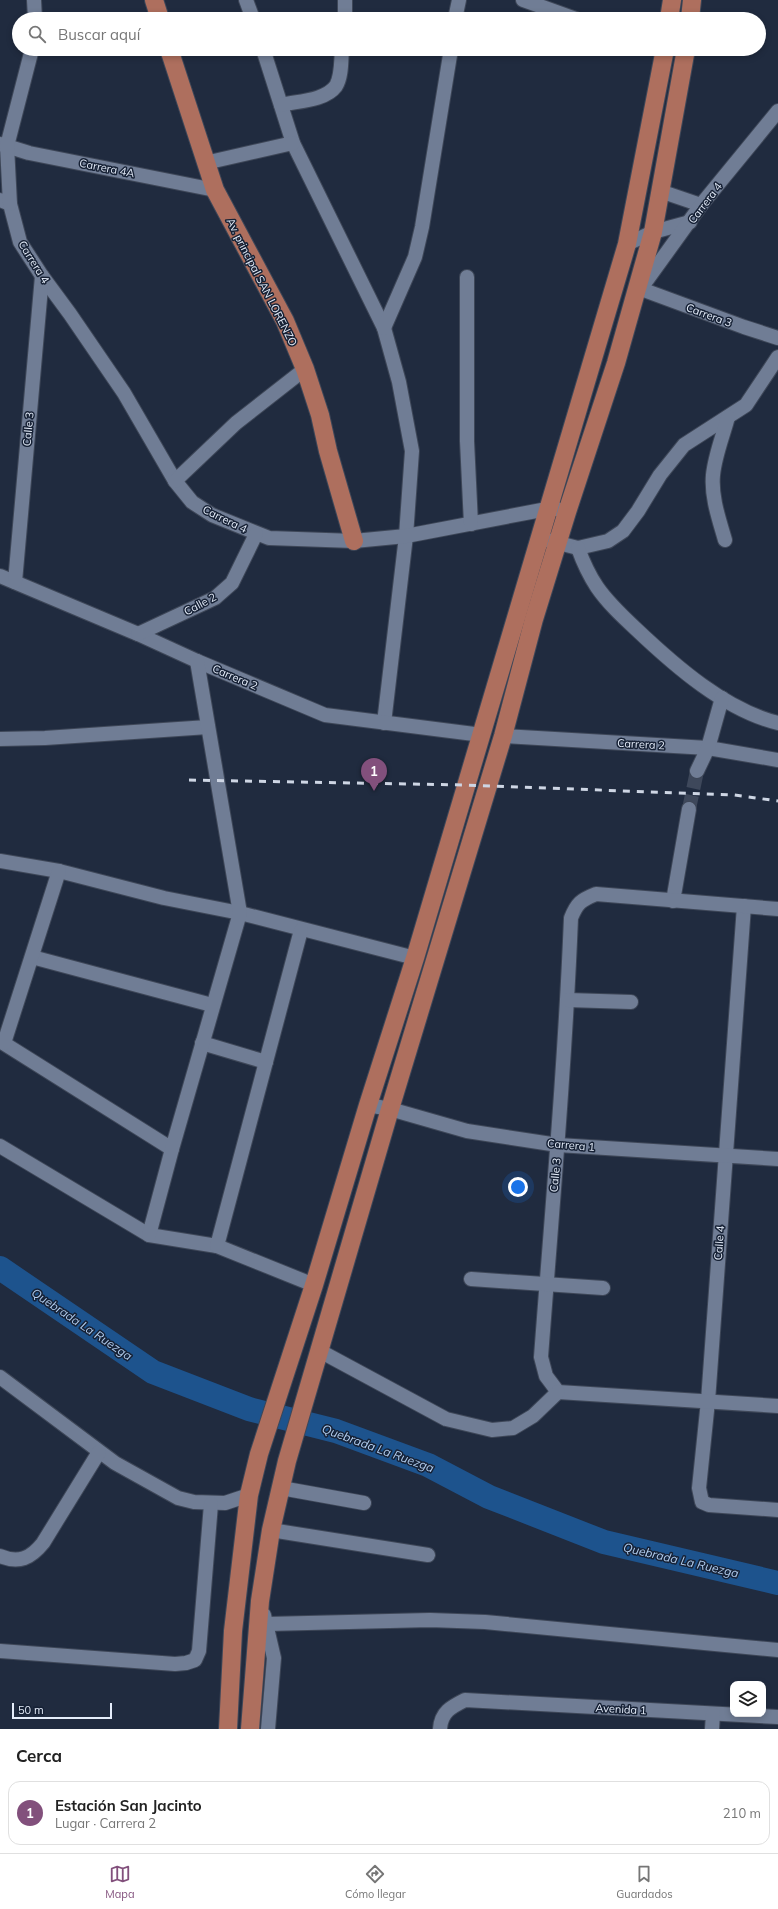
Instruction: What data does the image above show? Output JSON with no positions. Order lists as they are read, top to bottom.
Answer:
{
  "streets": {
    "main road": ["Av. principal SAN LORENZO"],
    "street": [
      "Carrera 4A",
      "Carrera 4",
      "Carrera 3",
      "Calle 3",
      "Calle 2",
      "Carrera 2",
      "Carrera 1",
      "Calle 4",
      "Avenida 1"
    ]
  },
  "crossings": [
    ["Carrera 4A", "Carrera 4"],
    ["Carrera 4A", "Av. principal SAN LORENZO"],
    ["Carrera 4", "Av. principal SAN LORENZO"],
    ["Carrera 4", "Carrera 3"],
    ["Carrera 4", "Calle 3"],
    ["Carrera 4", "Calle 2"],
    ["Calle 3", "Carrera 2"],
    ["Calle 3", "Carrera 1"],
    ["Calle 3", "Calle 4"],
    ["Calle 2", "Carrera 2"],
    ["Carrera 1", "Calle 4"]
  ],
  "water": ["Quebrada La Ruezga"],
  "scale_bar": "50 m",
  "page": {
    "search": "Buscar aquí",
    "pins": "1",
    "scale": "50 m",
    "heading": "Cerca",
    "list": [
      {
        "mark": "1",
        "name": "Estación San Jacinto",
        "note": "Lugar · Carrera 2",
        "value": "210 m"
      }
    ],
    "nav": ["Mapa", "Cómo llegar", "Guardados"]
  }
}
